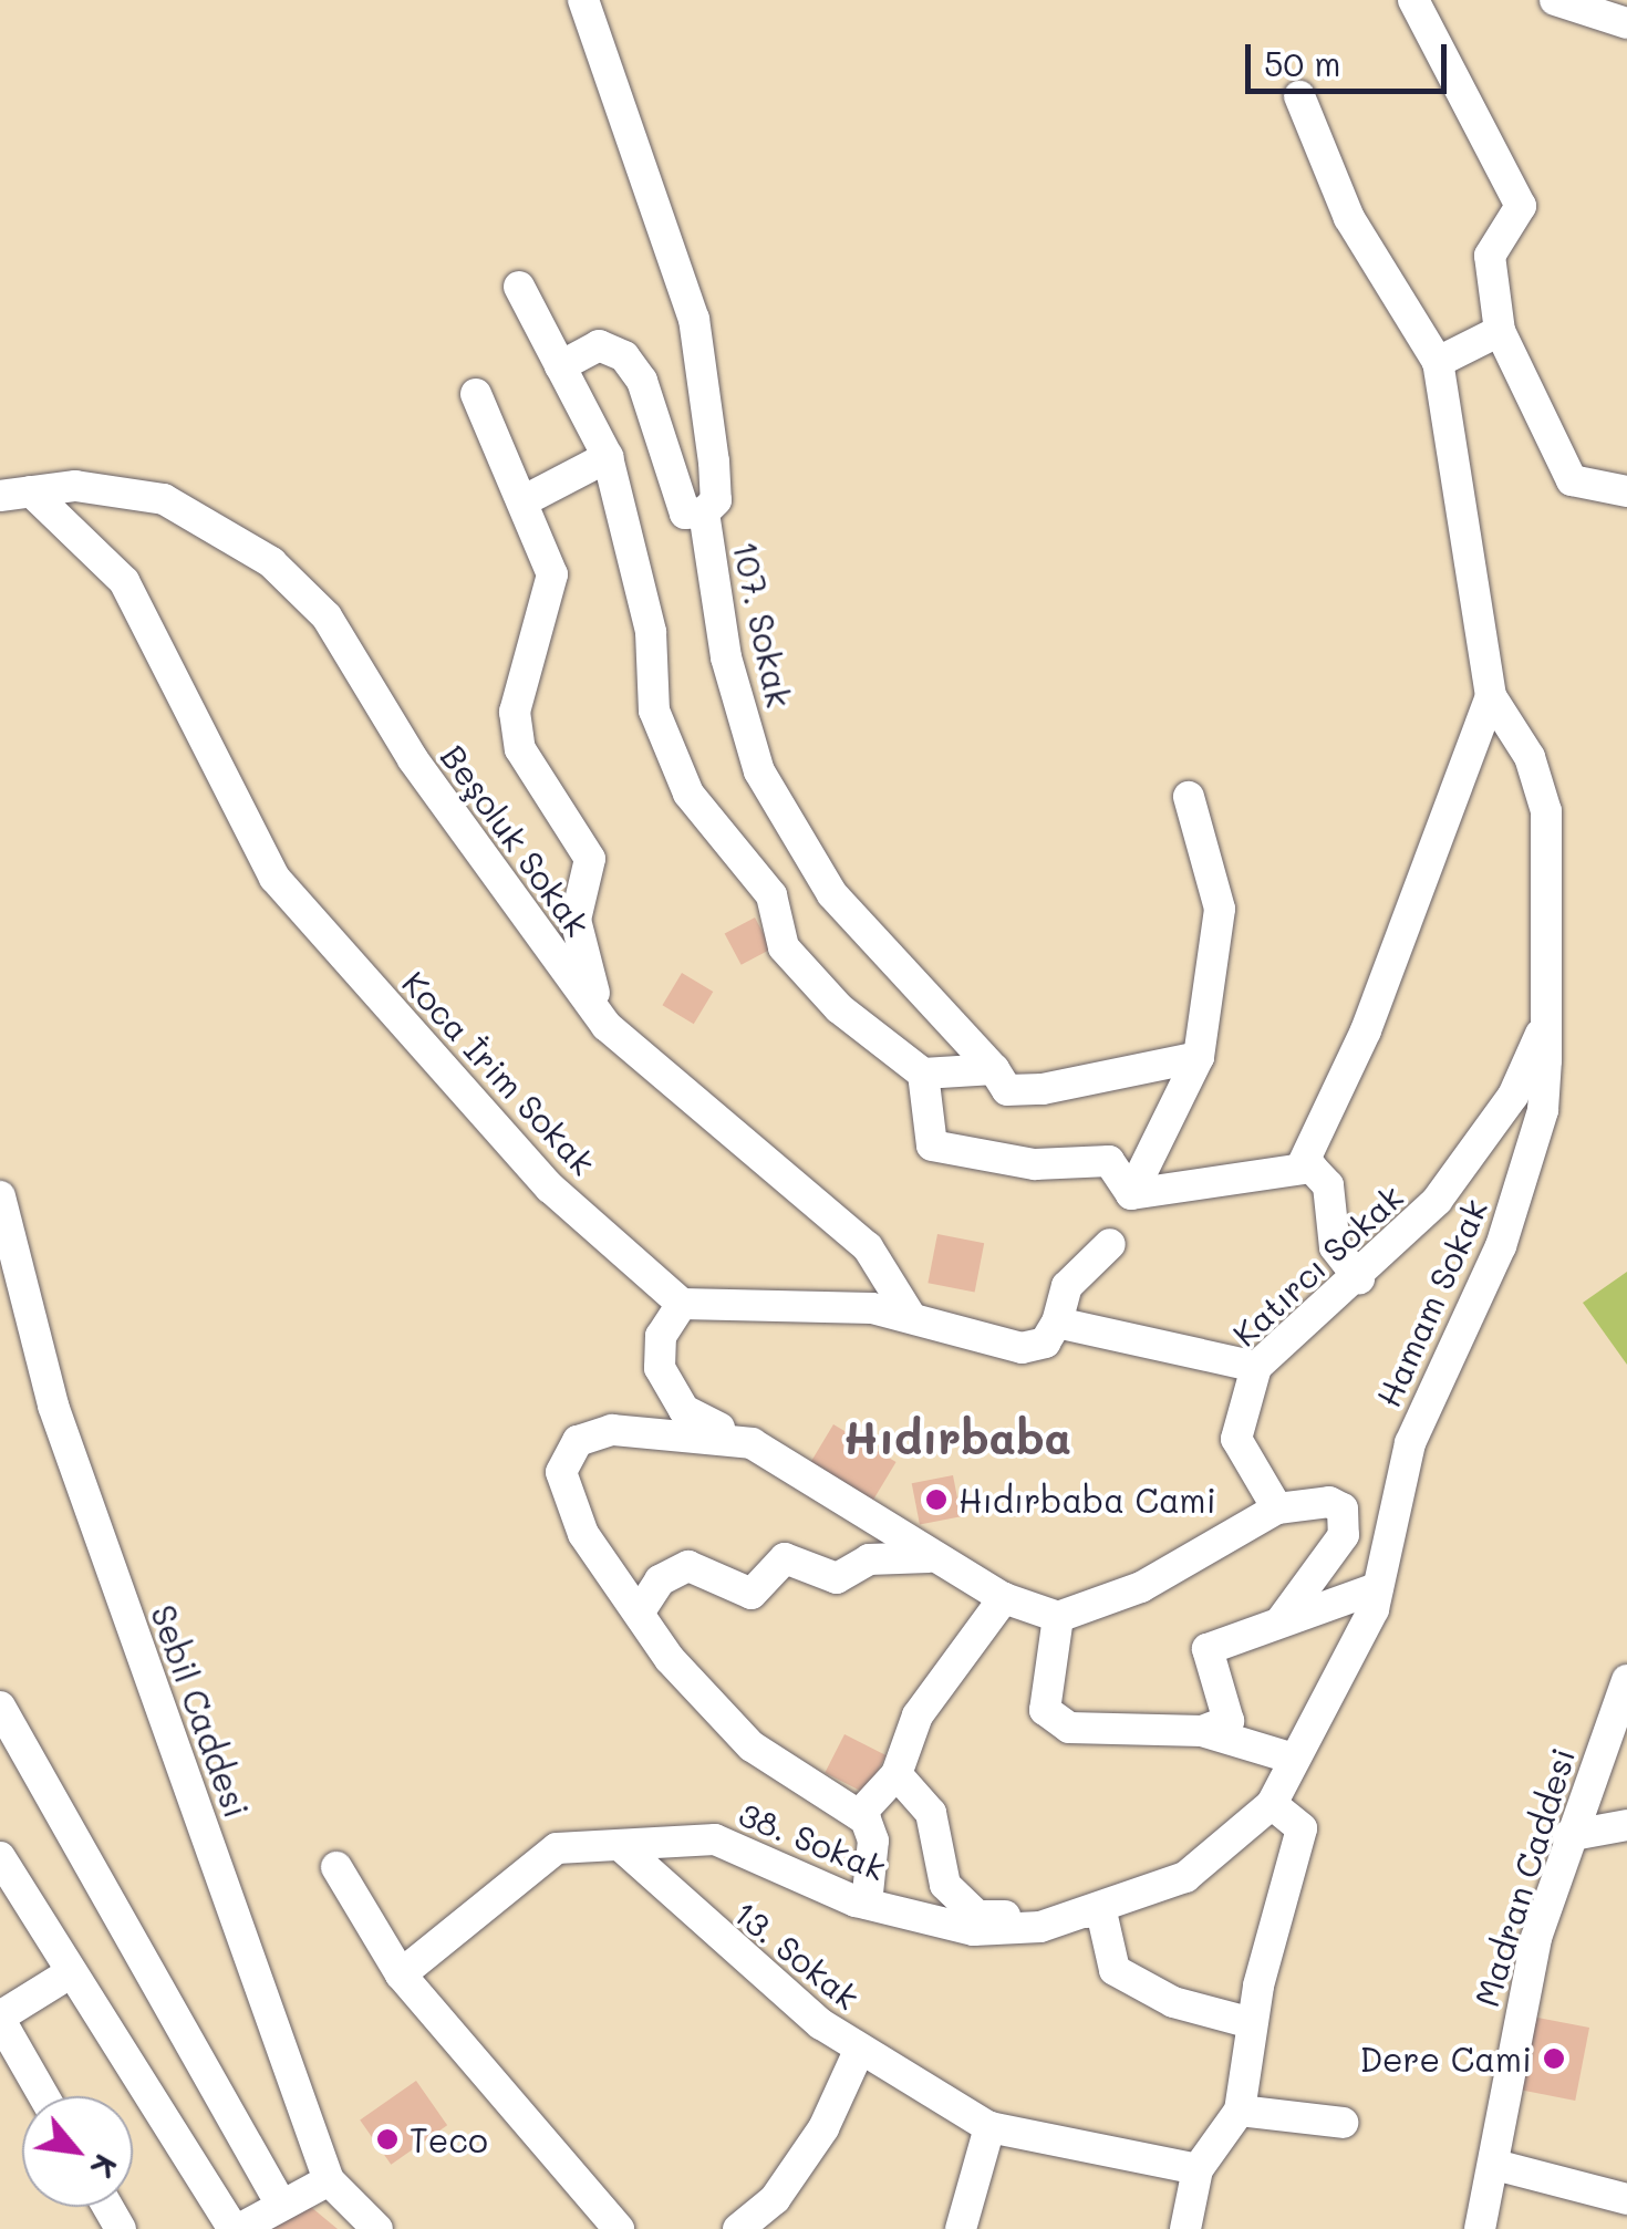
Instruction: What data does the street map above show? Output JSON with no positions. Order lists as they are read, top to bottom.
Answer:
{
  "streets": {
    "street": [
      "107. Sokak",
      "Beşoluk Sokak",
      "Koca İrim Sokak",
      "Katırcı Sokak",
      "Hamam Sokak",
      "Sebil Caddesi",
      "38. Sokak",
      "Madran Caddesi",
      "13. Sokak"
    ]
  },
  "crossings": [
    ["Beşoluk Sokak", "Koca İrim Sokak"],
    ["Katırcı Sokak", "Hamam Sokak"],
    ["Hamam Sokak", "38. Sokak"],
    ["38. Sokak", "13. Sokak"]
  ],
  "districts": ["Hıdırbaba"],
  "places": ["Hıdırbaba Cami", "Dere Cami", "Teco"],
  "scale_bar": "50 m",
  "north": "bottom right"
}
